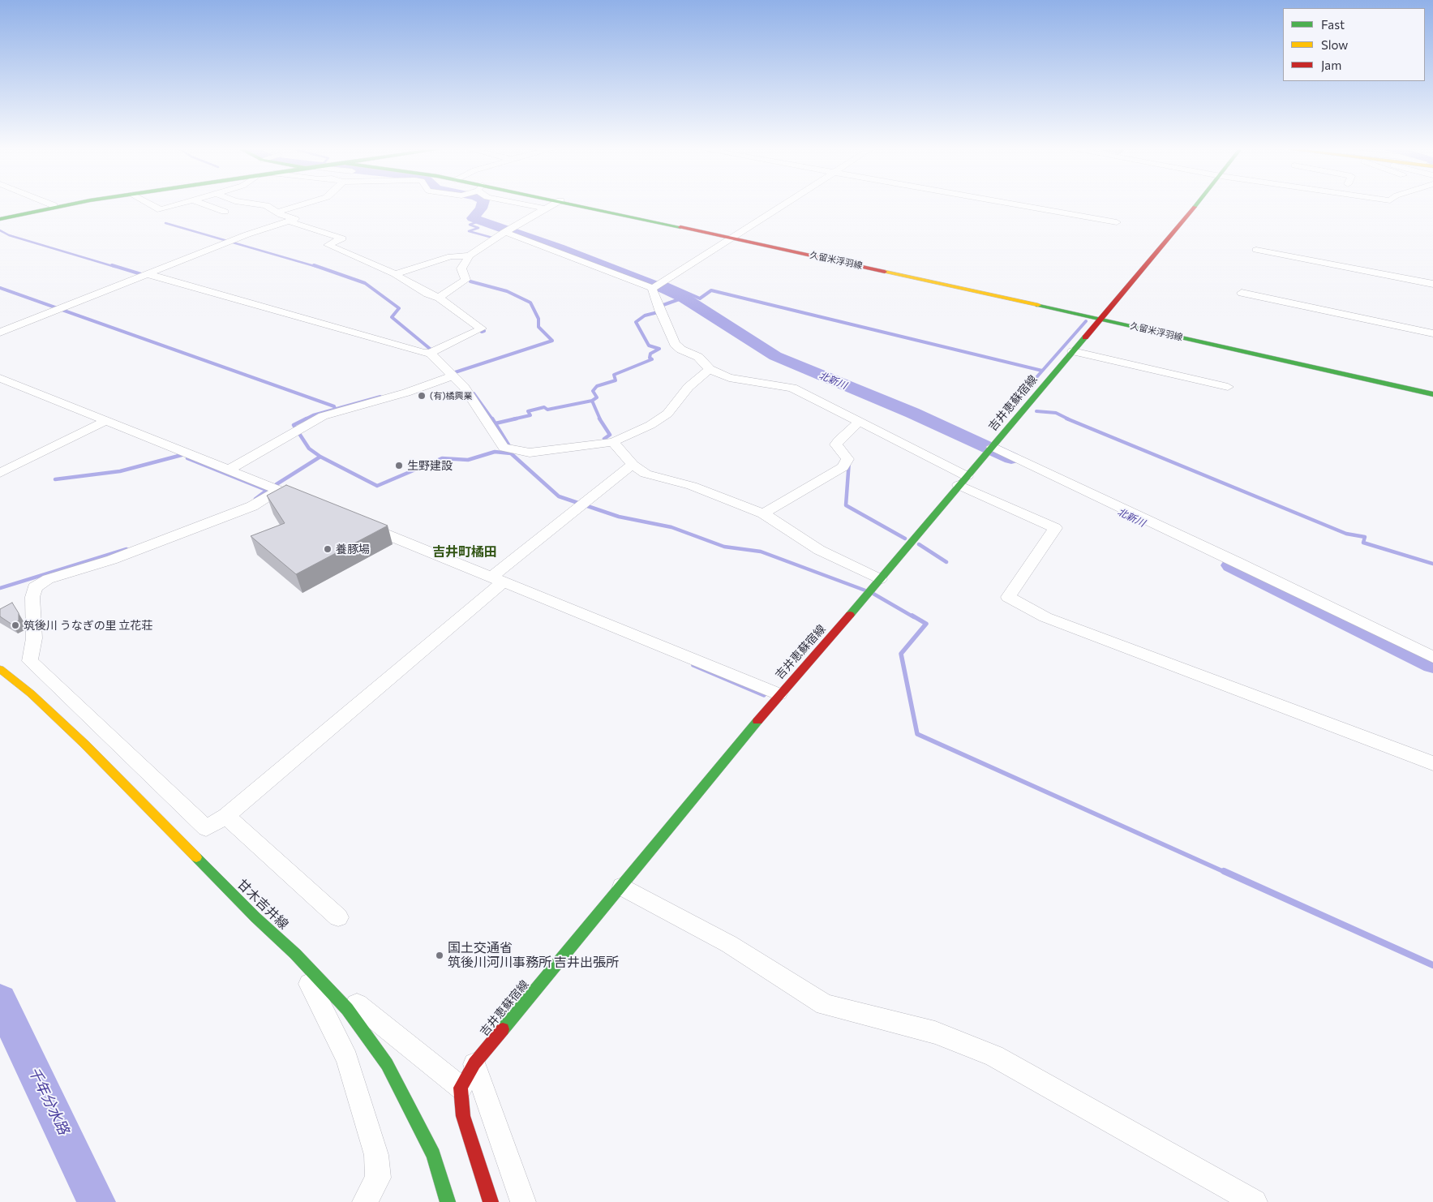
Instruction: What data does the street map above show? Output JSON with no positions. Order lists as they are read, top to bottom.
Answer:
{
  "streets": {
    "main road": ["久留米浮羽線", "吉井恵蘇宿線", "甘木吉井線"]
  },
  "crossings": [
    ["久留米浮羽線", "吉井恵蘇宿線"]
  ],
  "districts": ["吉井町橘田"],
  "water": ["北新川", "千年分水路"],
  "places": [
    "(有)橘興業",
    "生野建設",
    "養豚場",
    "筑後川 うなぎの里 立花荘",
    "国土交通省 筑後川河川事務所 吉井出張所"
  ],
  "legend": ["Fast", "Slow", "Jam"]
}
